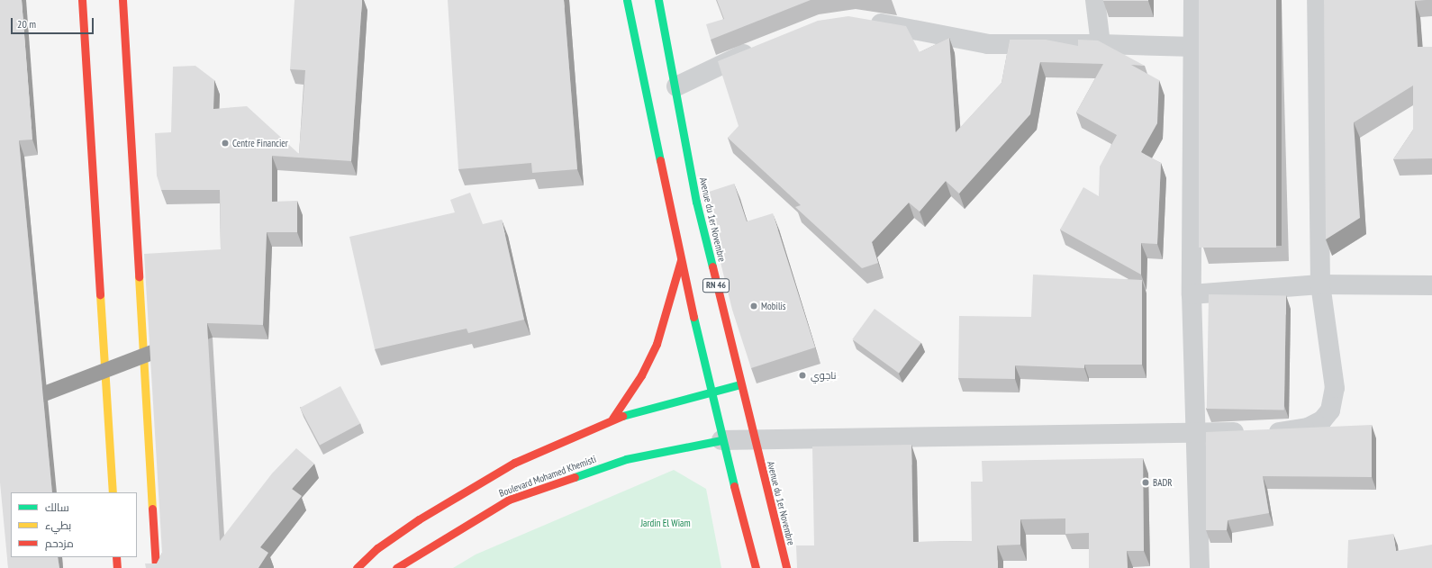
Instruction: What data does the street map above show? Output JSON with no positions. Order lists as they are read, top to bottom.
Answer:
{
  "streets": {
    "main road": ["Avenue du 1er Novembre", "RN 46", "Boulevard Mohamed Khemisti"]
  },
  "crossings": [
    ["Avenue du 1er Novembre", "Boulevard Mohamed Khemisti"],
    ["RN 46", "Boulevard Mohamed Khemisti"]
  ],
  "parks": ["Jardin El Wiam"],
  "places": [
    "Centre Financier",
    "Mobilis",
    "ناجوي",
    "BADR"
  ],
  "legend": ["سالك", "بطيء", "مزدحم"],
  "scale_bar": "20 m"
}
